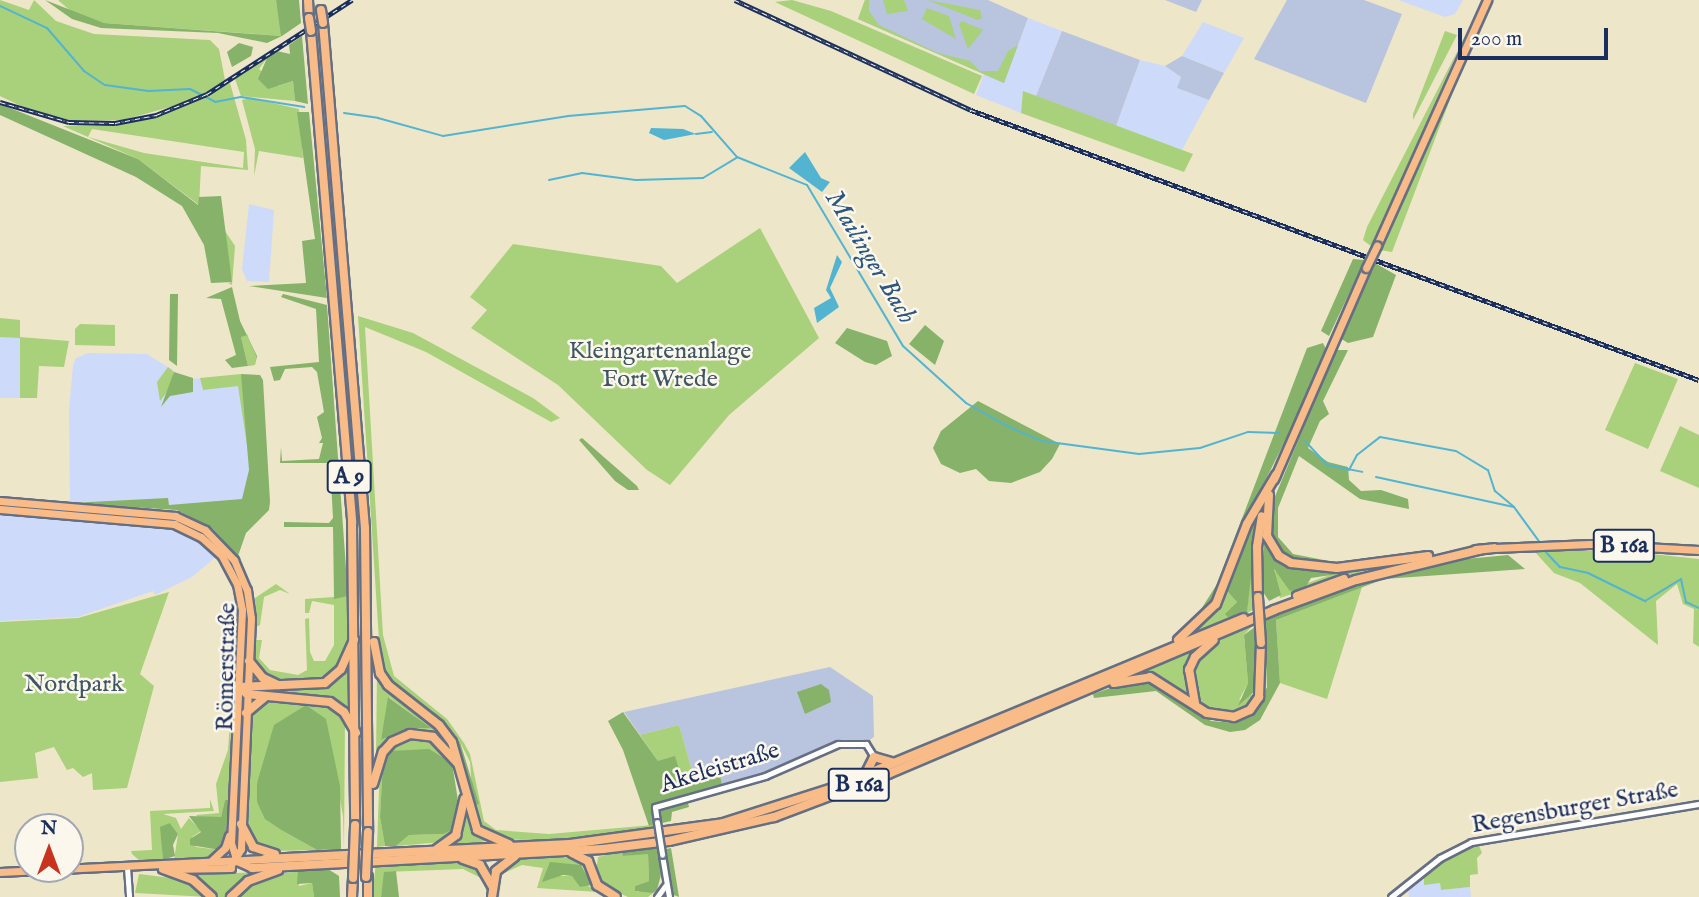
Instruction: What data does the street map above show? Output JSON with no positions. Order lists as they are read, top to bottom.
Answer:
{
  "streets": {
    "highway": ["A 9", "B 16a"],
    "main road": ["Römerstraße"],
    "street": ["Akeleistraße", "Regensburger Straße"]
  },
  "crossings": [
    ["A 9", "B 16a"],
    ["A 9", "Römerstraße"],
    ["B 16a", "Römerstraße"]
  ],
  "water": ["Mailinger Bach"],
  "parks": ["Kleingartenanlage Fort Wrede", "Nordpark"],
  "scale_bar": "200 m",
  "north": "top"
}
